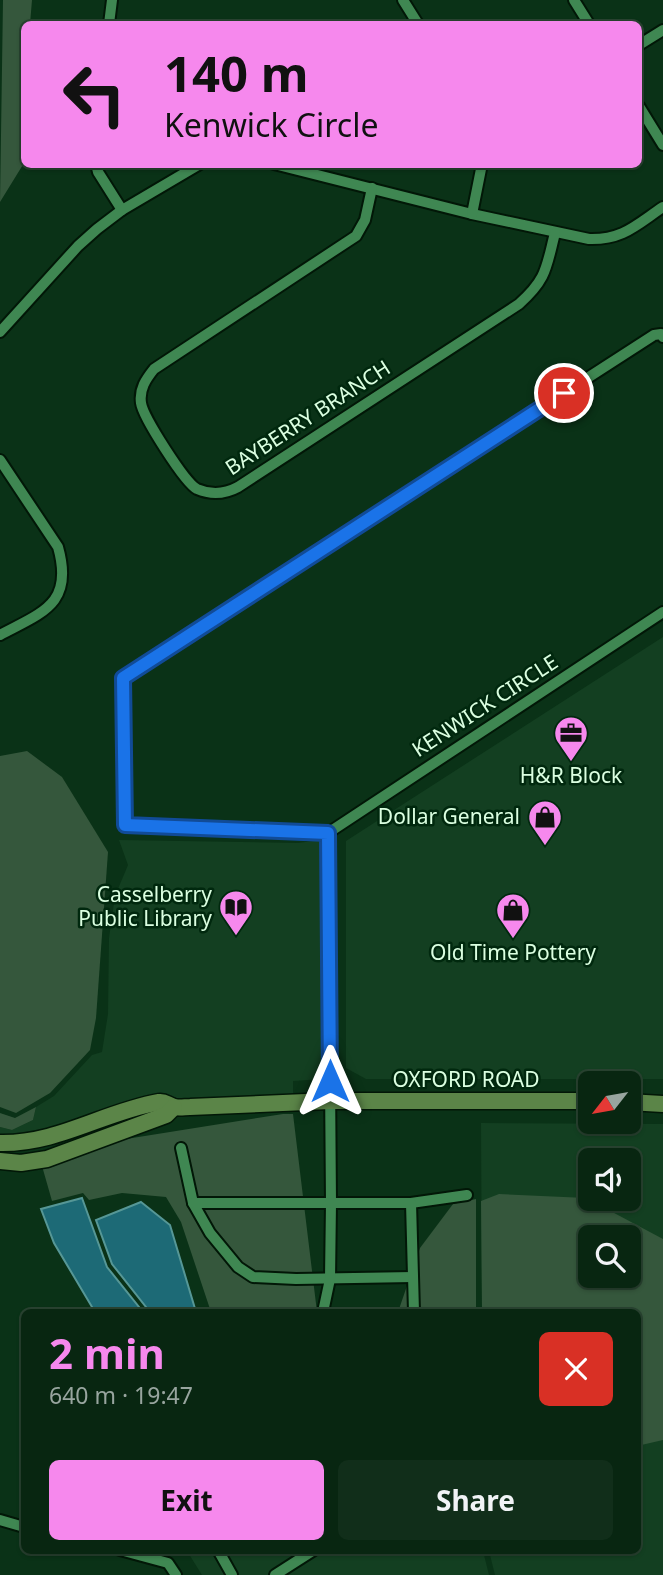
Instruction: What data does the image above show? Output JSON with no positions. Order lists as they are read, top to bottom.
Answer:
{
  "streets": {
    "street": ["BAYBERRY BRANCH", "KENWICK CIRCLE", "OXFORD ROAD"]
  },
  "places": {
    "office": ["H&R Block"],
    "shop": ["Dollar General", "Old Time Pottery"],
    "library": ["Casselberry Public Library"]
  },
  "north": "bottom left",
  "page": {
    "turn": ["140 m", "Kenwick Circle"],
    "heading": ["2 min", "640 m · 19:47"],
    "buttons": ["Exit", "Share"]
  }
}
